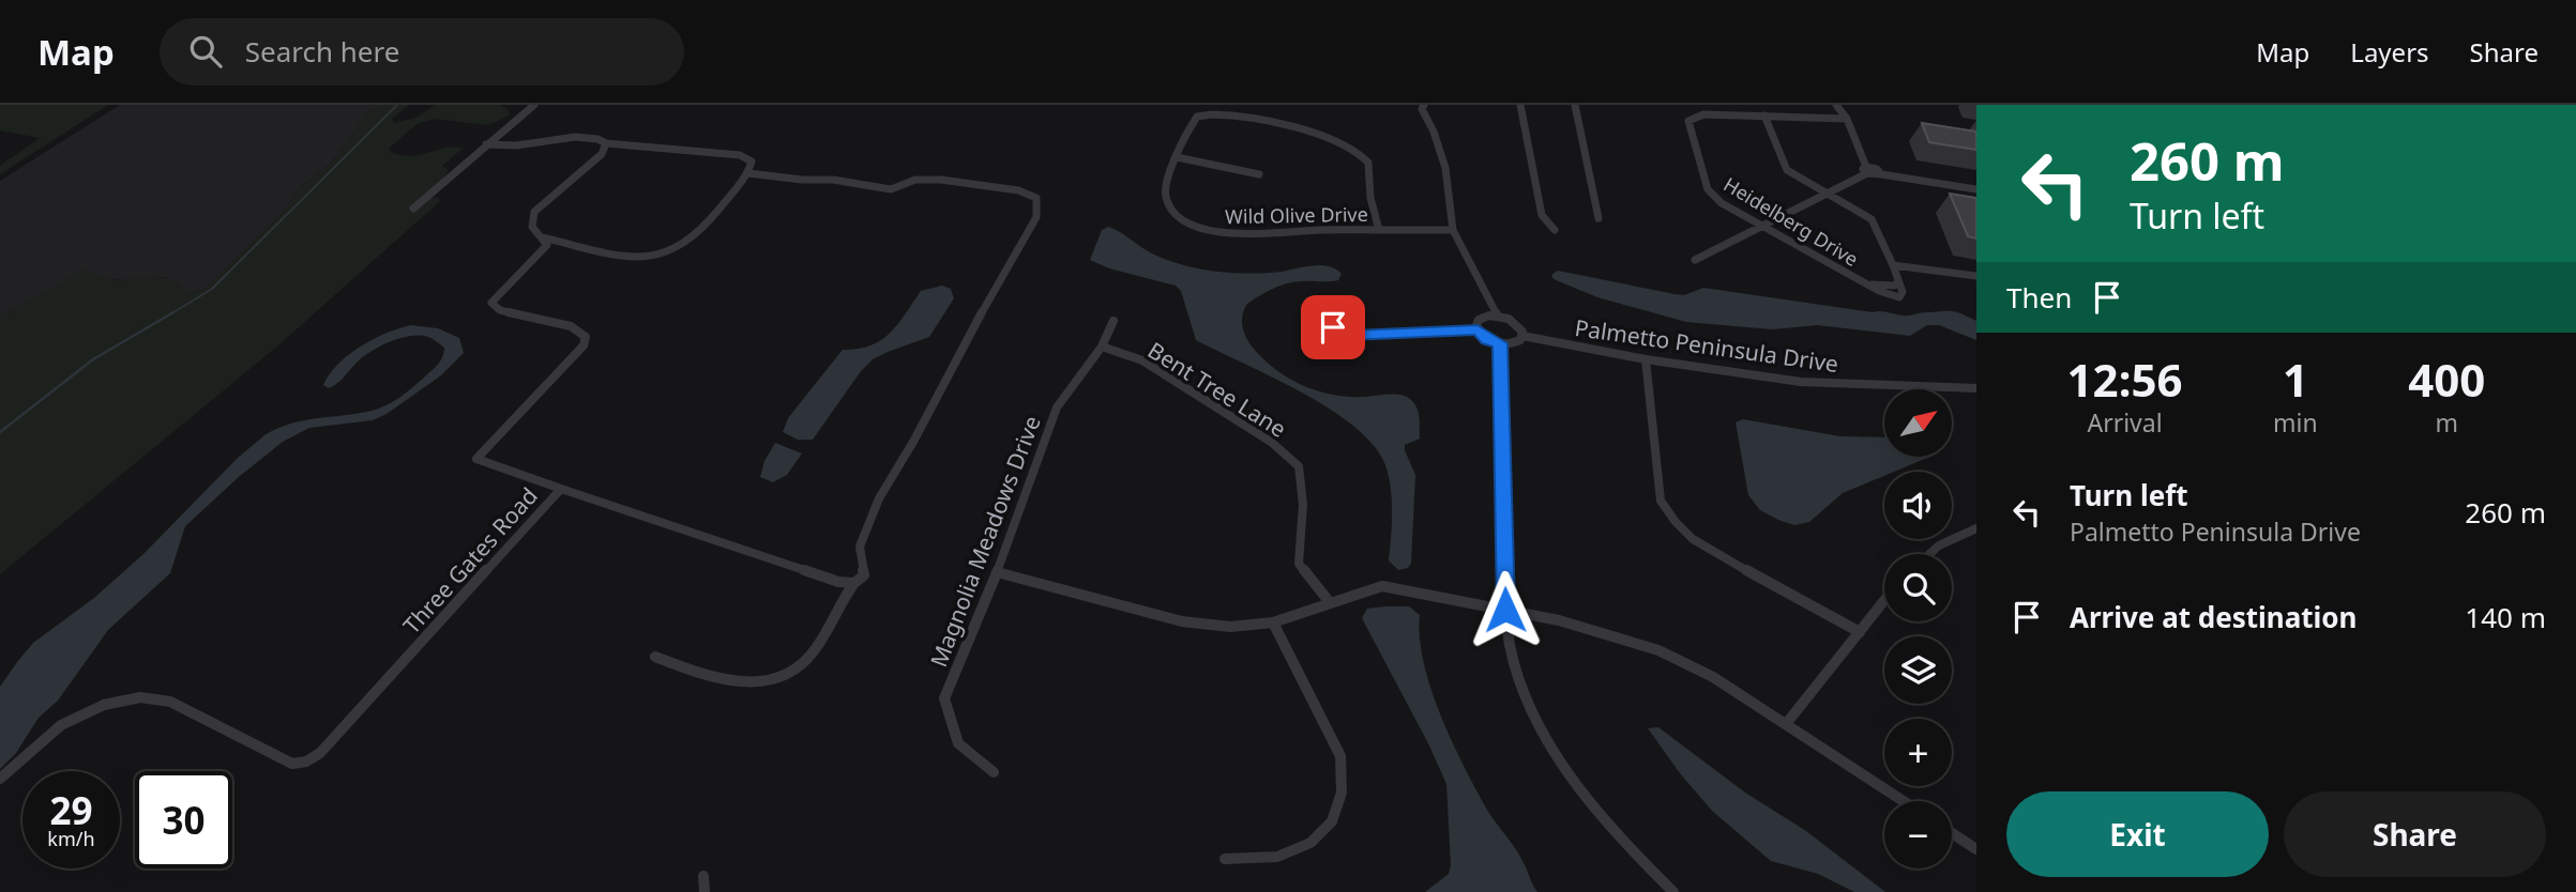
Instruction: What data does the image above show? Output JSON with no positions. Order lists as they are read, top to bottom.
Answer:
{
  "streets": {
    "street": [
      "Wild Olive Drive",
      "Heidelberg Drive",
      "Palmetto Peninsula Drive",
      "Bent Tree Lane",
      "Magnolia Meadows Drive",
      "Three Gates Road"
    ]
  },
  "crossings": [
    ["Bent Tree Lane", "Magnolia Meadows Drive"]
  ],
  "north": "top right",
  "page": {
    "header": "Map",
    "search": "Search here",
    "nav": ["Map", "Layers", "Share"],
    "turn": ["260 m", "Turn left"],
    "then": "Then",
    "eta": [
      "12:56",
      "Arrival",
      "1",
      "min",
      "400",
      "m"
    ],
    "map_buttons": ["+", "−"],
    "list": [
      {
        "name": "Turn left",
        "note": "Palmetto Peninsula Drive",
        "value": "260 m"
      },
      {
        "name": "Arrive at destination",
        "value": "140 m"
      }
    ],
    "speed": "29 km/h",
    "limit": "30",
    "buttons": ["Exit", "Share"]
  }
}
